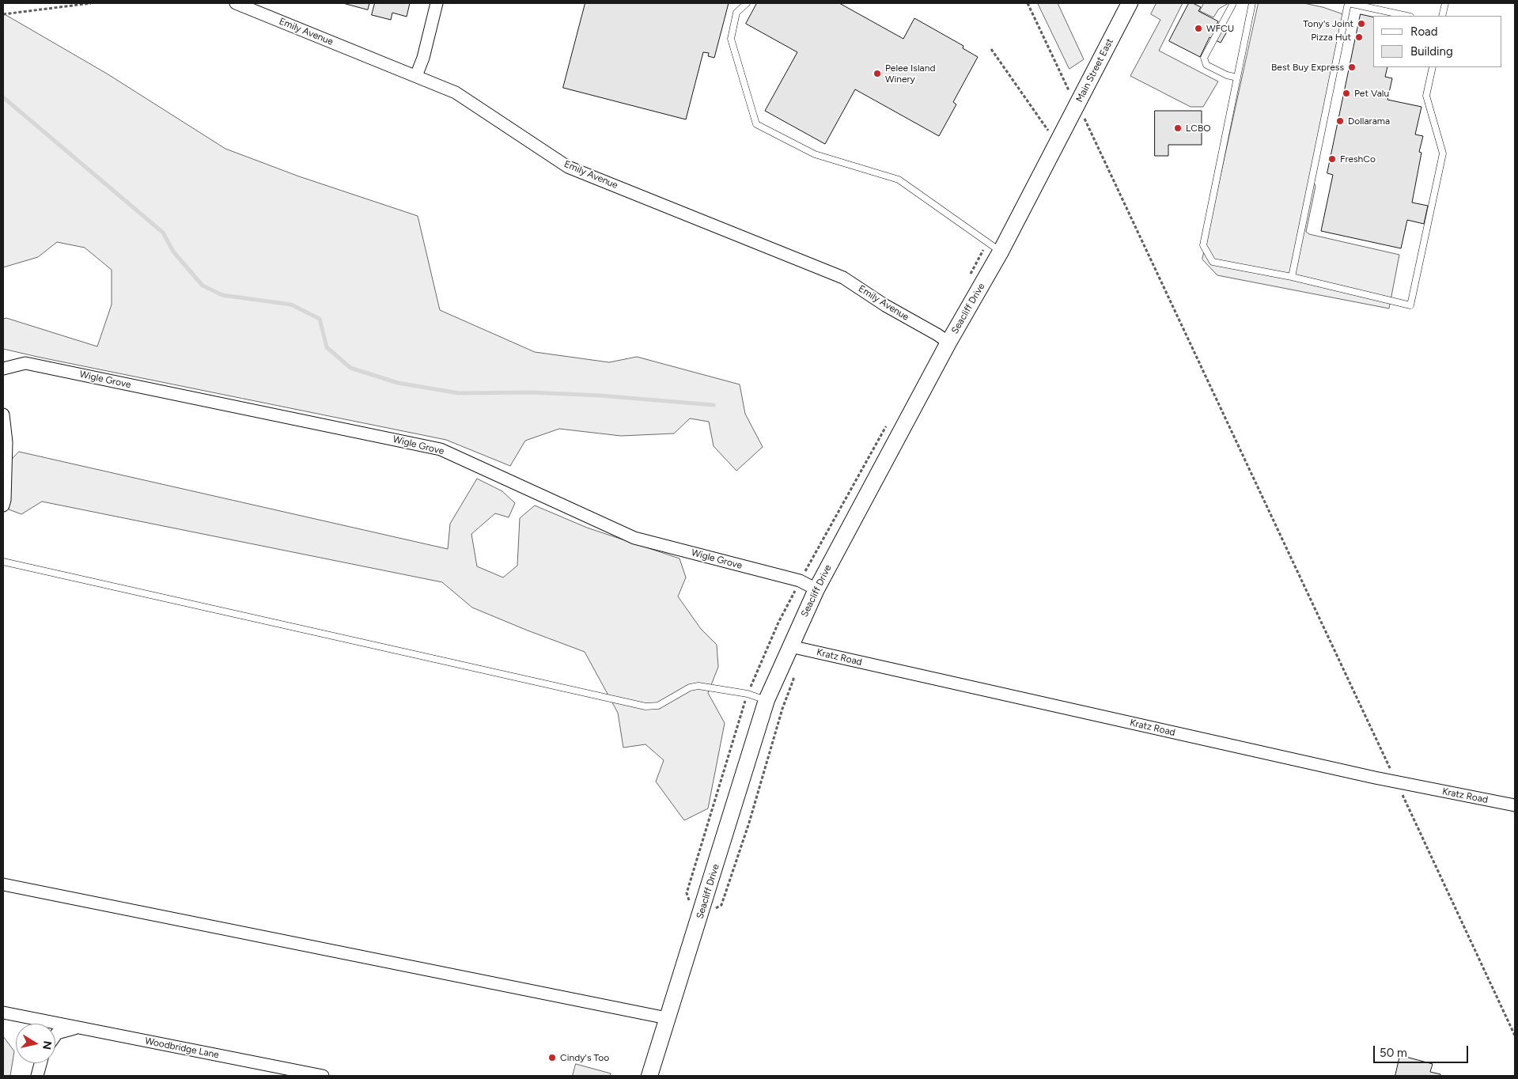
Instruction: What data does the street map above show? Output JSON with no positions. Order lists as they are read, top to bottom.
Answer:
{
  "streets": {
    "main road": ["Main Street East", "Seacliff Drive"],
    "street": [
      "Emily Avenue",
      "Wigle Grove",
      "Kratz Road",
      "Woodbridge Lane"
    ]
  },
  "crossings": [
    ["Emily Avenue", "Seacliff Drive"],
    ["Main Street East", "Seacliff Drive"],
    ["Seacliff Drive", "Wigle Grove"],
    ["Seacliff Drive", "Kratz Road"]
  ],
  "places": [
    "Tony's Joint",
    "WFCU",
    "Pizza Hut",
    "Best Buy Express",
    "Pelee Island Winery",
    "Pet Valu",
    "Dollarama",
    "LCBO",
    "FreshCo",
    "Cindy's Too"
  ],
  "legend": ["Road", "Building"],
  "scale_bar": "50 m",
  "north": "right"
}
